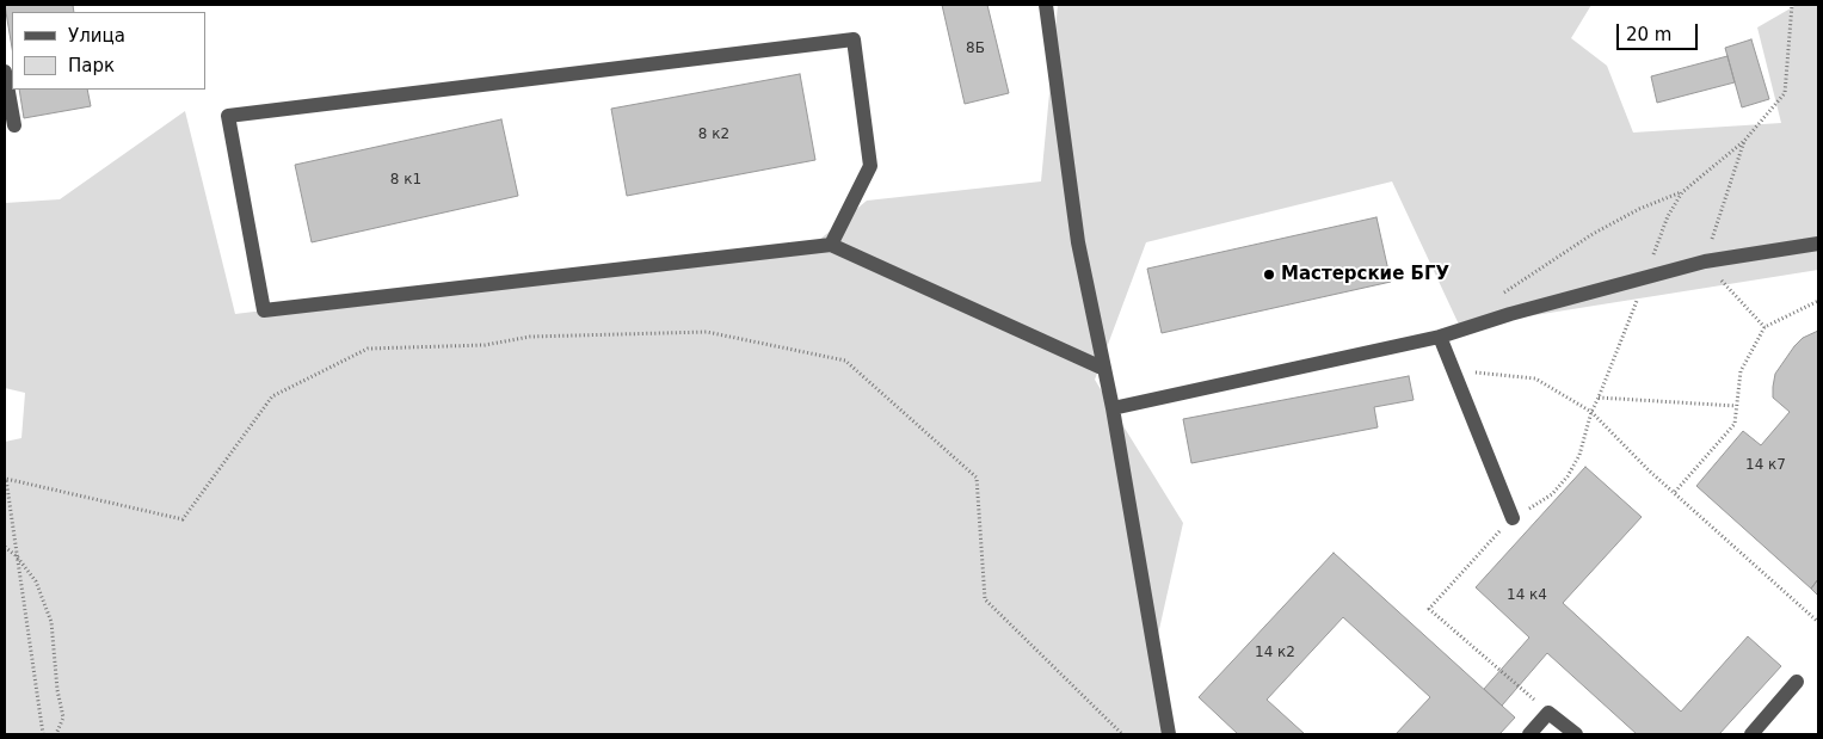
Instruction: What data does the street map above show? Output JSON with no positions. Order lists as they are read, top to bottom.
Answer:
{
  "places": ["Мастерские БГУ"],
  "house_numbers": [
    "8Б",
    "8 к2",
    "8 к1",
    "14 к7",
    "14 к4",
    "14 к2"
  ],
  "legend": ["Улица", "Парк"],
  "scale_bar": "20 m"
}
